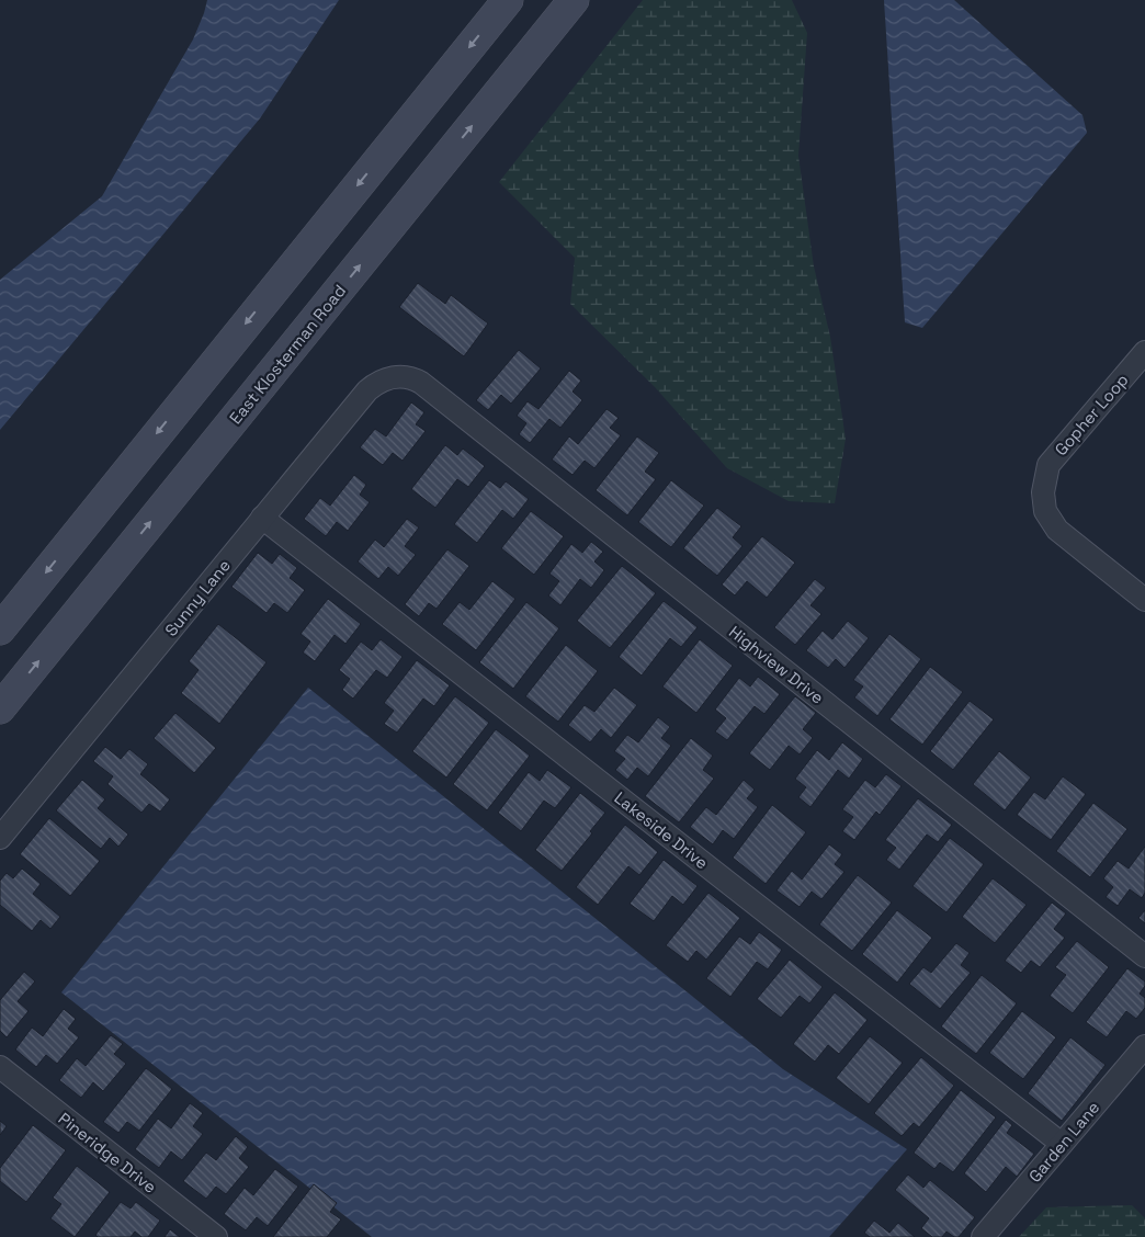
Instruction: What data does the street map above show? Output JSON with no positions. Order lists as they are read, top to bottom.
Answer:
{
  "streets": {
    "main road": ["East Klosterman Road"],
    "street": [
      "Gopher Loop",
      "Sunny Lane",
      "Highview Drive",
      "Lakeside Drive",
      "Garden Lane",
      "Pineridge Drive"
    ]
  },
  "crossings": [
    ["Sunny Lane", "Highview Drive"],
    ["Sunny Lane", "Lakeside Drive"],
    ["Lakeside Drive", "Garden Lane"]
  ]
}
